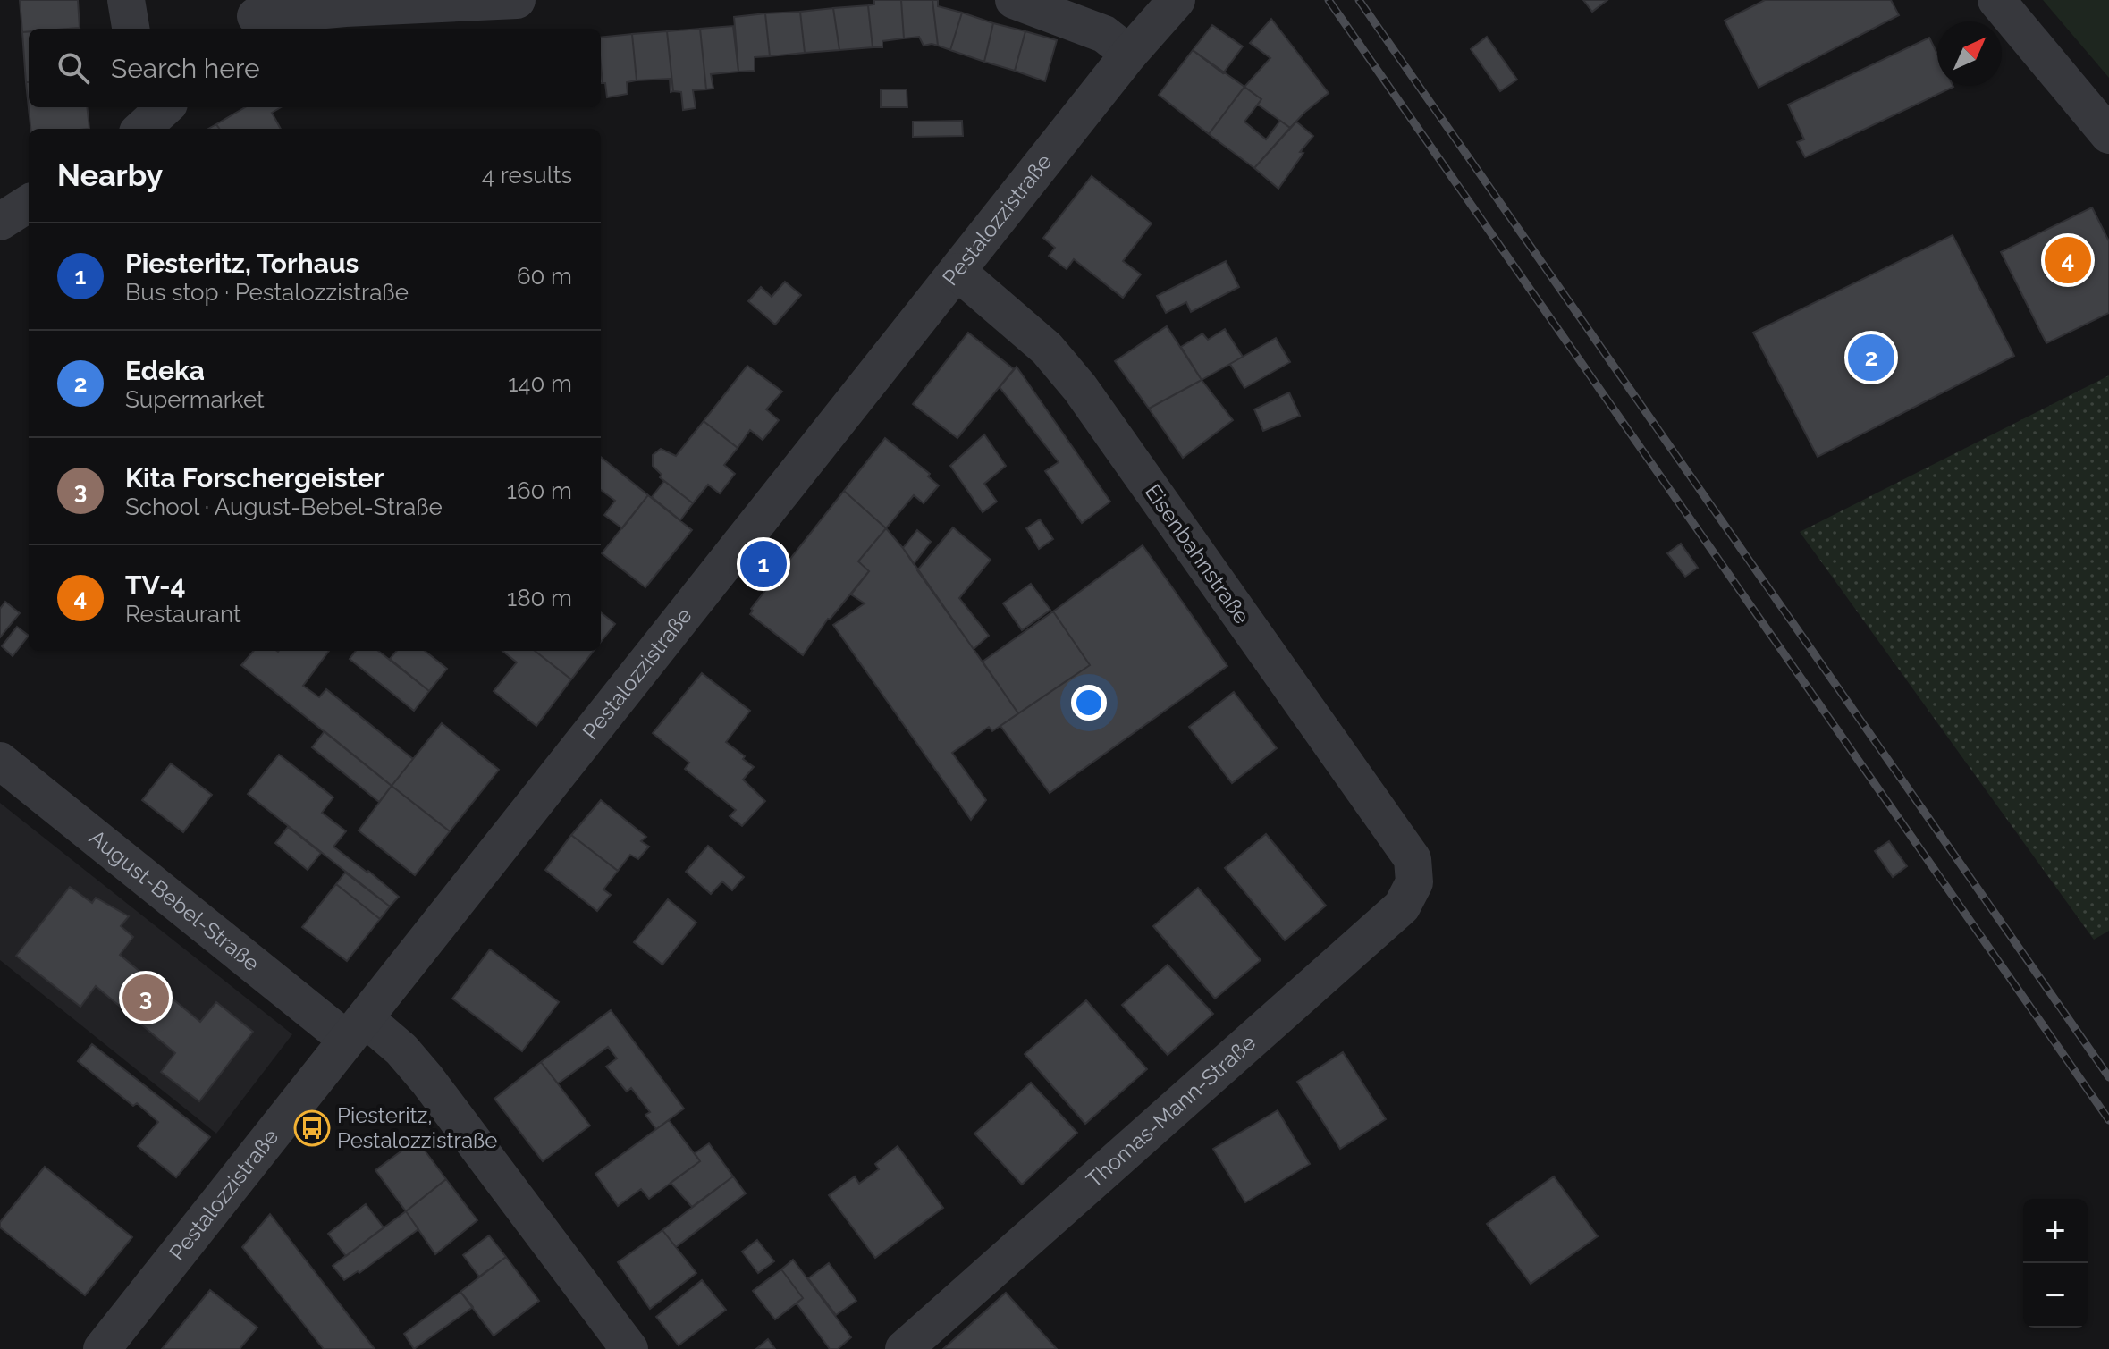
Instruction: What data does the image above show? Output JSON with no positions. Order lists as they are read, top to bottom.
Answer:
{
  "streets": {
    "street": [
      "Pestalozzistraße",
      "Eisenbahnstraße",
      "August-Bebel-Straße",
      "Thomas-Mann-Straße"
    ]
  },
  "crossings": [
    ["Pestalozzistraße", "Eisenbahnstraße"],
    ["Pestalozzistraße", "August-Bebel-Straße"],
    ["Eisenbahnstraße", "Thomas-Mann-Straße"]
  ],
  "places": {
    "bus stop": ["Piesteritz, Pestalozzistraße"]
  },
  "north": "top right",
  "page": {
    "search": "Search here",
    "heading": ["Nearby", "4 results"],
    "list": [
      {
        "mark": "1",
        "name": "Piesteritz, Torhaus",
        "note": "Bus stop · Pestalozzistraße",
        "value": "60 m"
      },
      {
        "mark": "2",
        "name": "Edeka",
        "note": "Supermarket",
        "value": "140 m"
      },
      {
        "mark": "3",
        "name": "Kita Forschergeister",
        "note": "School · August-Bebel-Straße",
        "value": "160 m"
      },
      {
        "mark": "4",
        "name": "TV-4",
        "note": "Restaurant",
        "value": "180 m"
      }
    ],
    "pins": [
      "4",
      "2",
      "1",
      "3"
    ],
    "map_buttons": ["+", "−"]
  }
}
